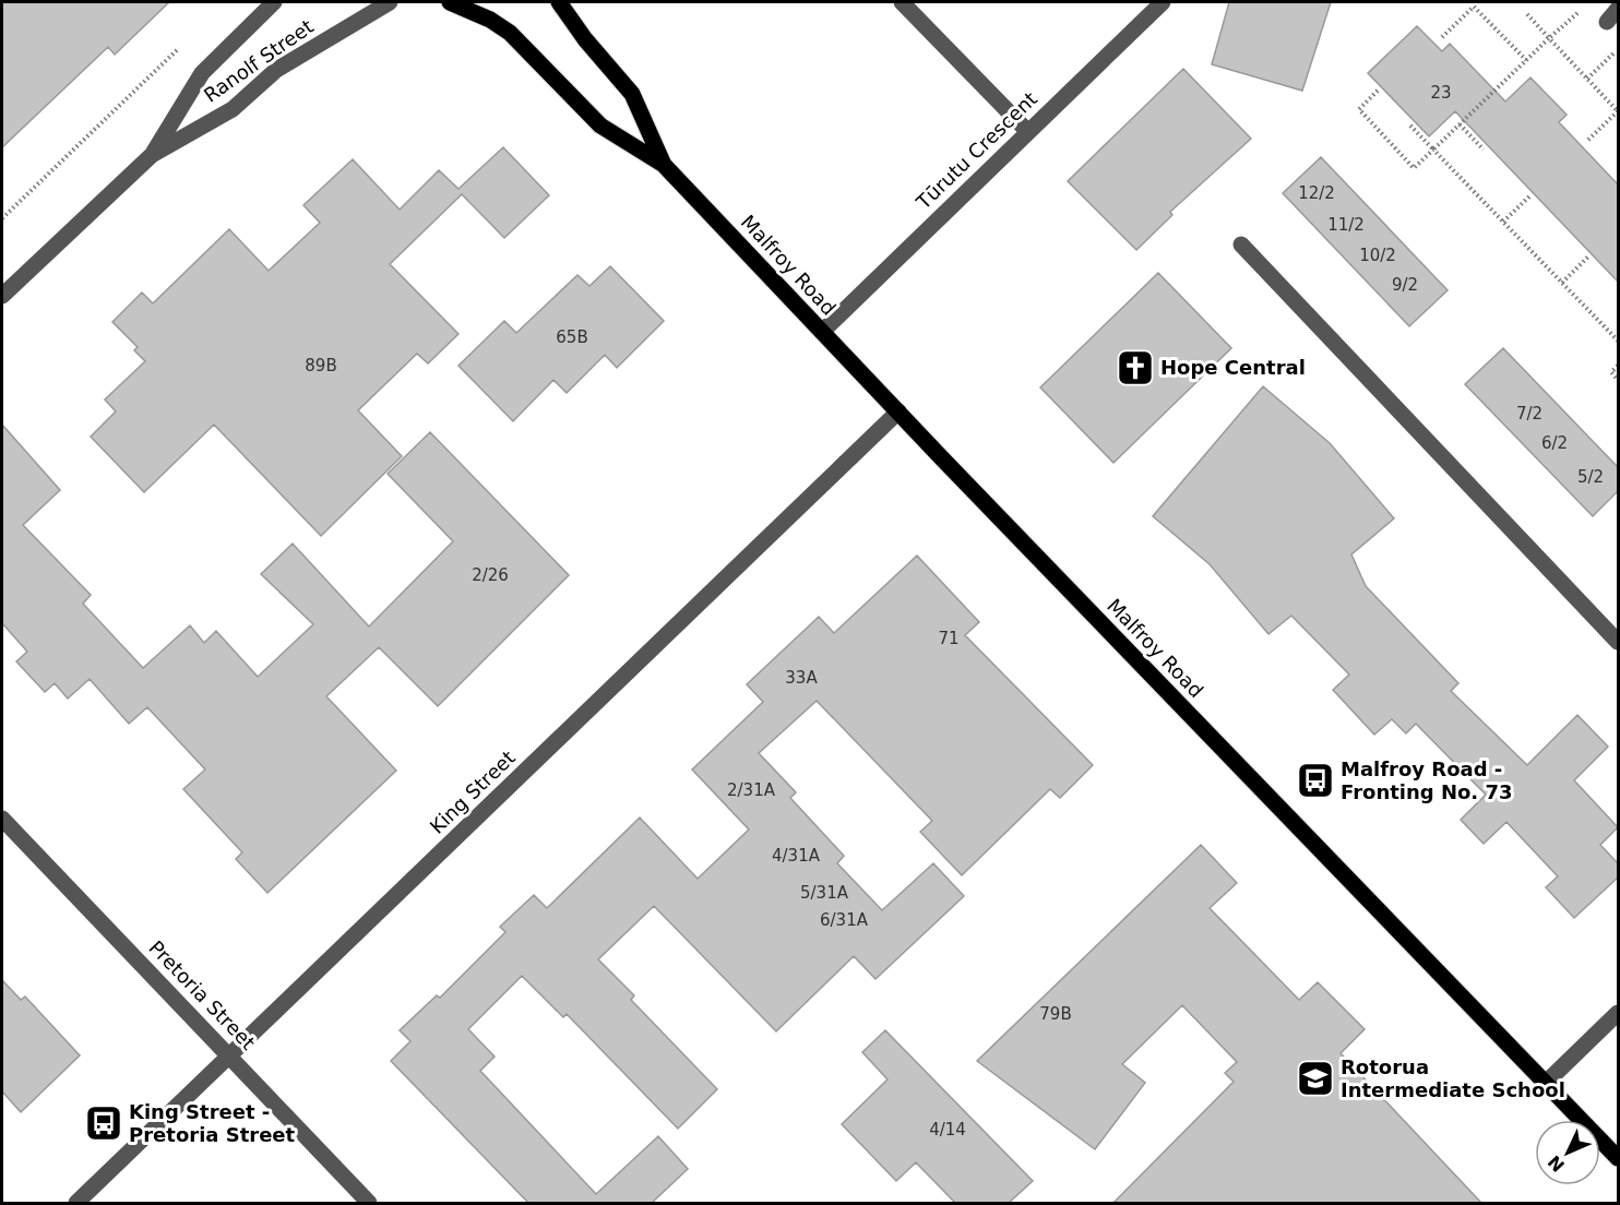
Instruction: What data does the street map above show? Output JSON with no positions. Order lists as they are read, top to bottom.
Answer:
{
  "streets": {
    "main road": ["Malfroy Road"],
    "street": [
      "Ranolf Street",
      "Tūrutu Crescent",
      "King Street",
      "Pretoria Street"
    ]
  },
  "crossings": [
    ["Tūrutu Crescent", "Malfroy Road"],
    ["Malfroy Road", "King Street"],
    ["King Street", "Pretoria Street"]
  ],
  "places": {
    "church": ["Hope Central"],
    "bus stop": ["Malfroy Road - Fronting No. 73", "King Street - Pretoria Street"],
    "school or university": ["Rotorua Intermediate School"]
  },
  "house_numbers": [
    "23",
    "12/2",
    "11/2",
    "10/2",
    "9/2",
    "65B",
    "89B",
    "7/2",
    "6/2",
    "5/2",
    "2/26",
    "71",
    "33A",
    "2/31A",
    "4/31A",
    "5/31A",
    "6/31A",
    "79B",
    "4/14"
  ],
  "north": "bottom left"
}
